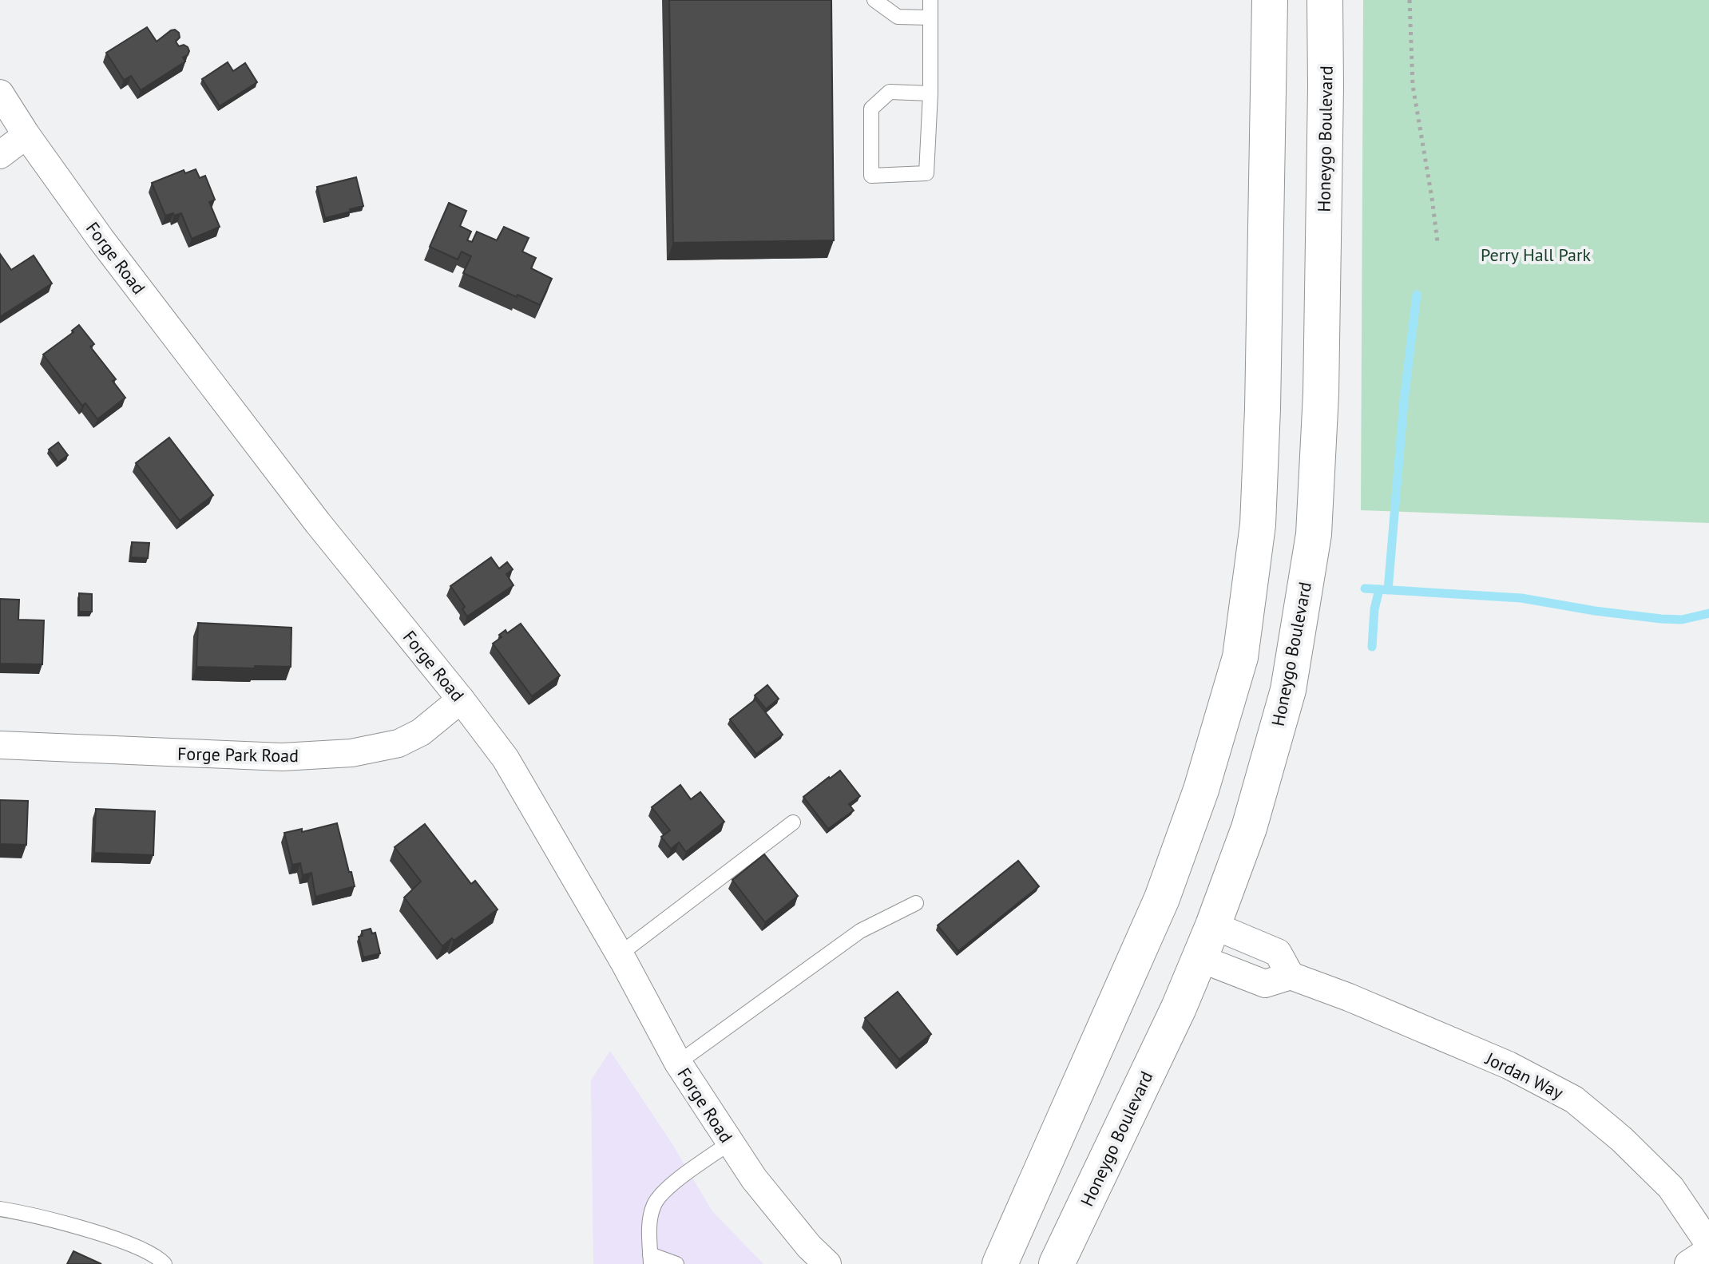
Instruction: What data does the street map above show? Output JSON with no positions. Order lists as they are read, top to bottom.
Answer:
{
  "streets": {
    "main road": ["Honeygo Boulevard"],
    "street": ["Forge Road", "Forge Park Road", "Jordan Way"]
  },
  "crossings": [
    ["Forge Road", "Forge Park Road"]
  ],
  "parks": ["Perry Hall Park"]
}
